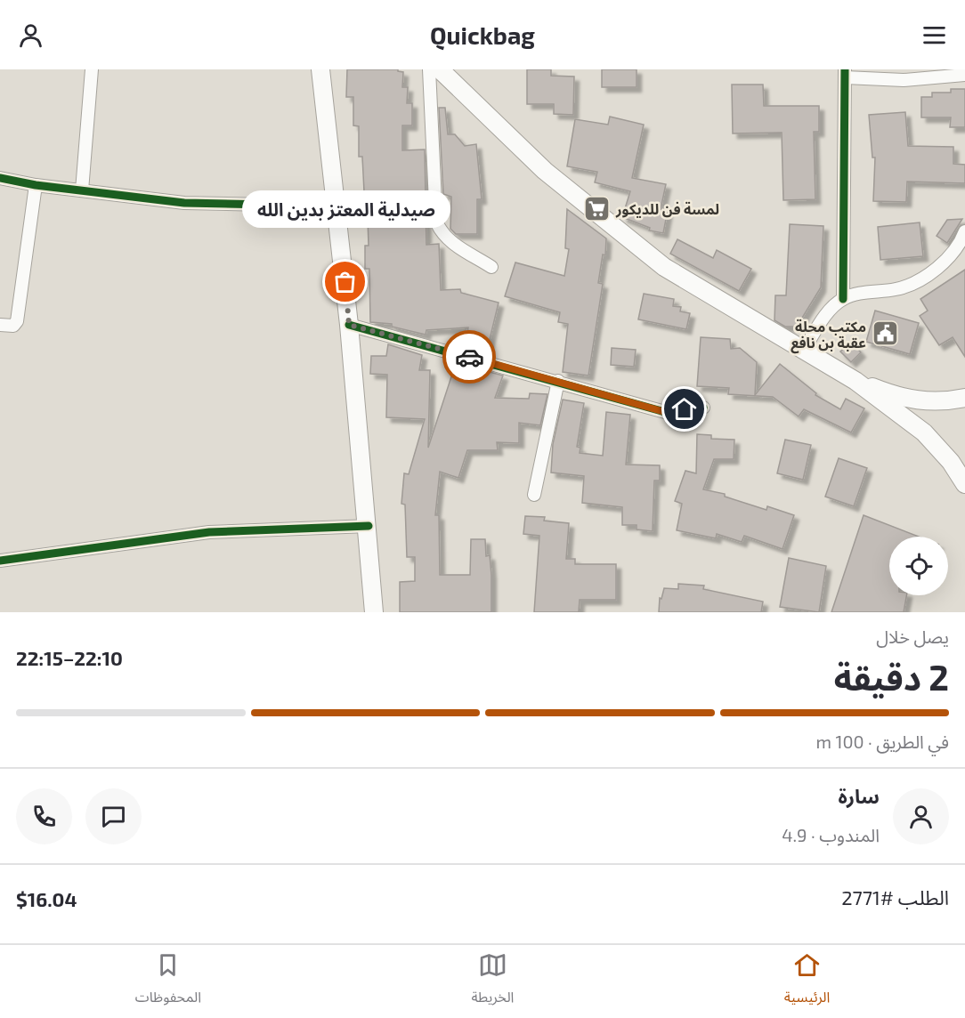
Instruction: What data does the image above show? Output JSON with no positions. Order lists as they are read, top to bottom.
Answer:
{
  "places": {
    "supermarket": ["لمسة فن للديكور"],
    "other": ["صيدلية المعتز بدين الله"],
    "public building": ["مكتب محلة عقبة بن نافع"]
  },
  "page": {
    "header": "Quickbag",
    "bubble": "صيدلية المعتز بدين الله",
    "heading": ["2 دقيقة", "يصل خلال", "22:10–22:15"],
    "panel": [
      "سارة",
      "المندوب · 4.9",
      "الطلب #2771",
      "$16.04"
    ],
    "bar": "في الطريق · 100 m",
    "tabs": ["الرئيسية", "الخريطة", "المحفوظات"]
  }
}
